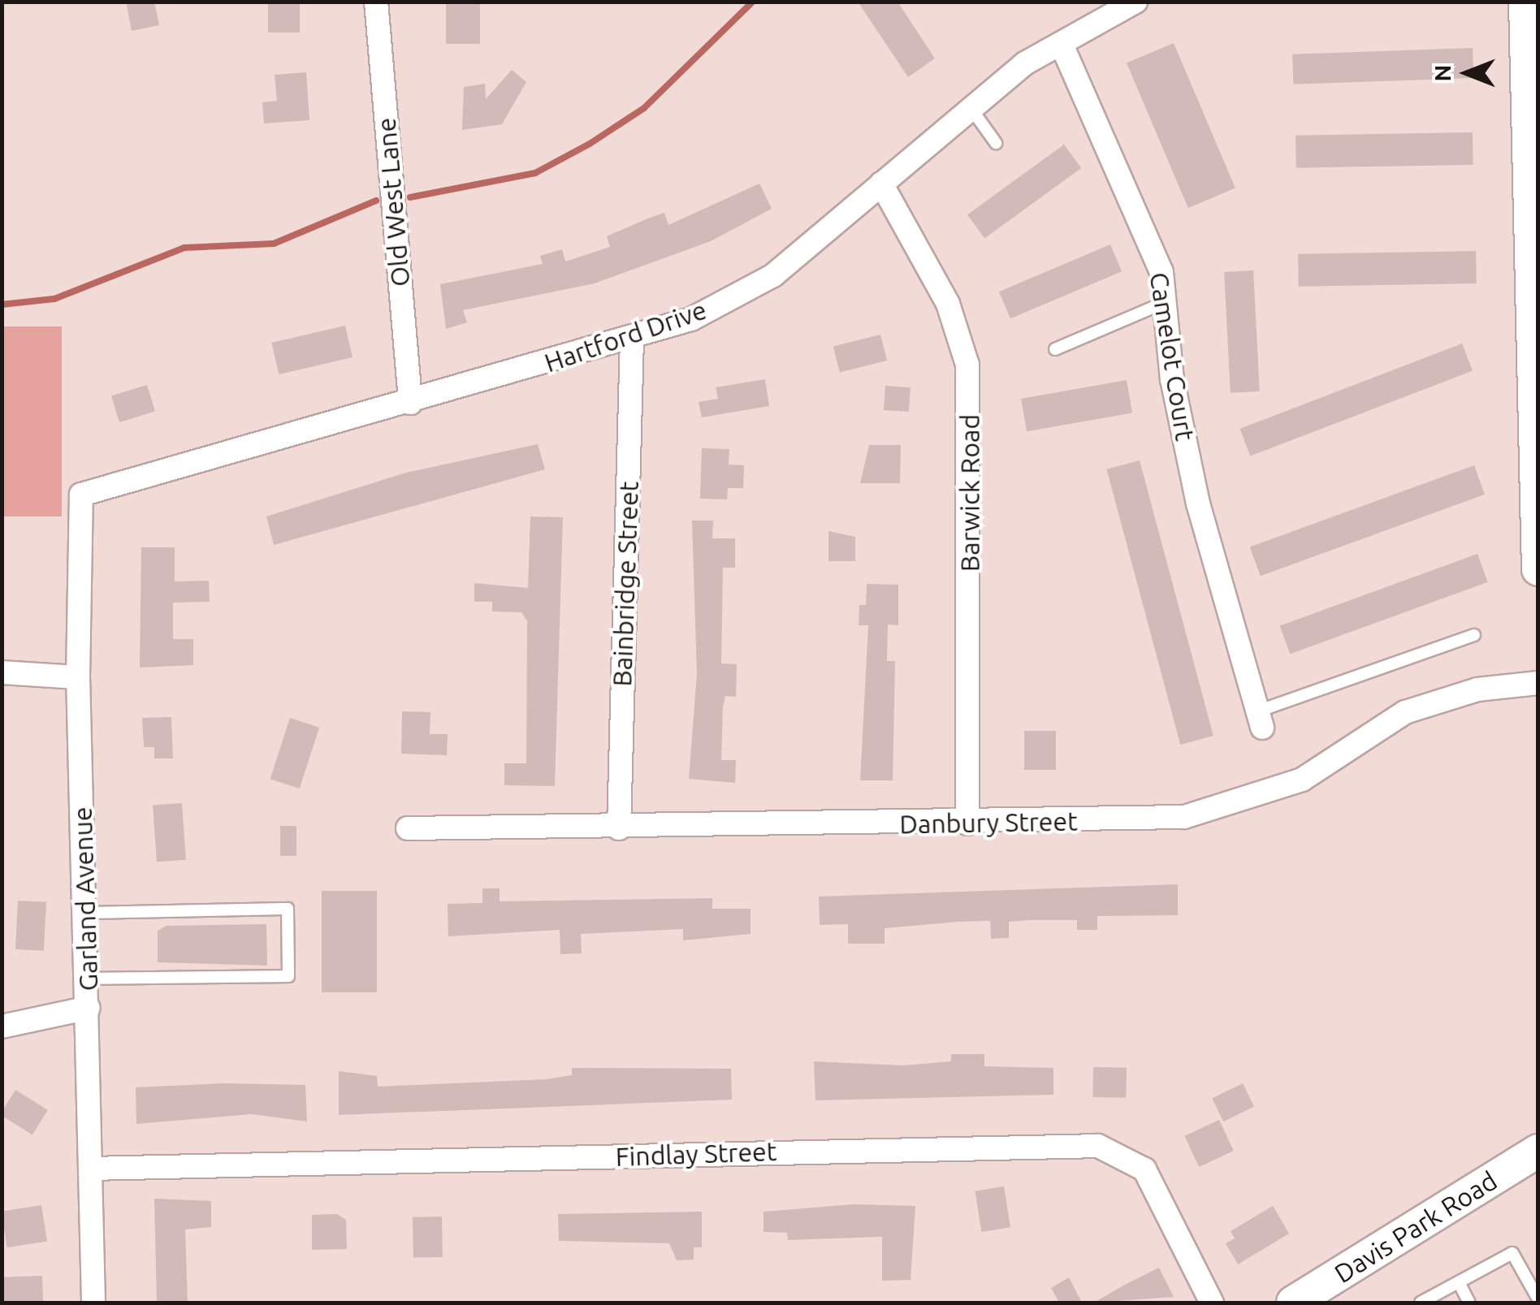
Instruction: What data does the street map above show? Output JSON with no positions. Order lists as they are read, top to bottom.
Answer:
{
  "streets": {
    "main road": ["Davis Park Road"],
    "street": [
      "Old West Lane",
      "Hartford Drive",
      "Camelot Court",
      "Barwick Road",
      "Bainbridge Street",
      "Danbury Street",
      "Garland Avenue",
      "Findlay Street"
    ]
  },
  "crossings": [
    ["Old West Lane", "Hartford Drive"],
    ["Hartford Drive", "Camelot Court"],
    ["Hartford Drive", "Barwick Road"],
    ["Hartford Drive", "Bainbridge Street"],
    ["Hartford Drive", "Garland Avenue"],
    ["Barwick Road", "Danbury Street"],
    ["Bainbridge Street", "Danbury Street"],
    ["Garland Avenue", "Findlay Street"]
  ],
  "north": "left"
}
